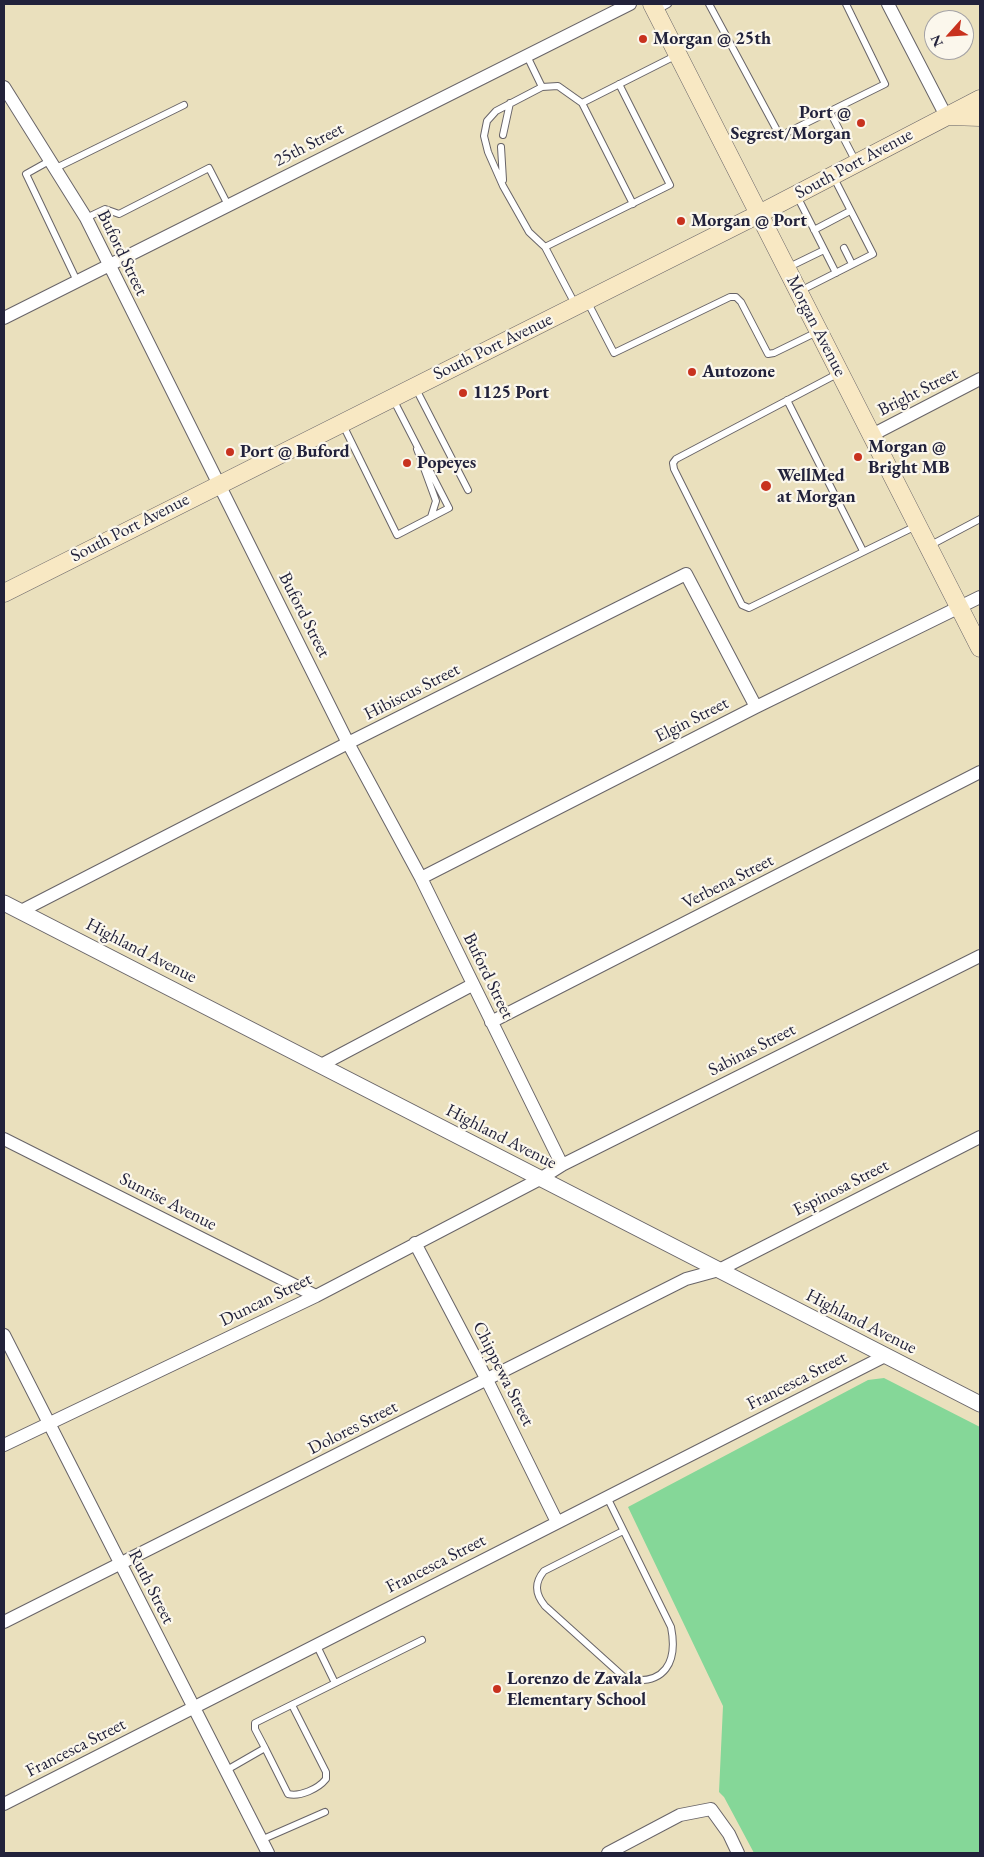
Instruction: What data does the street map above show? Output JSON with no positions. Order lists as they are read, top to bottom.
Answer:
{
  "streets": {
    "main road": ["South Port Avenue", "Morgan Avenue"],
    "street": [
      "25th Street",
      "Buford Street",
      "Bright Street",
      "Hibiscus Street",
      "Elgin Street",
      "Verbena Street",
      "Highland Avenue",
      "Sabinas Street",
      "Espinosa Street",
      "Sunrise Avenue",
      "Duncan Street",
      "Chippewa Street",
      "Francesca Street",
      "Dolores Street",
      "Ruth Street"
    ]
  },
  "crossings": [
    ["25th Street", "Buford Street"],
    ["South Port Avenue", "Buford Street"],
    ["South Port Avenue", "Morgan Avenue"],
    ["Buford Street", "Hibiscus Street"],
    ["Buford Street", "Elgin Street"],
    ["Buford Street", "Verbena Street"],
    ["Buford Street", "Sabinas Street"],
    ["Morgan Avenue", "Bright Street"],
    ["Morgan Avenue", "Elgin Street"],
    ["Hibiscus Street", "Elgin Street"],
    ["Hibiscus Street", "Highland Avenue"],
    ["Highland Avenue", "Sabinas Street"],
    ["Highland Avenue", "Espinosa Street"],
    ["Highland Avenue", "Duncan Street"],
    ["Highland Avenue", "Francesca Street"],
    ["Highland Avenue", "Dolores Street"],
    ["Sabinas Street", "Duncan Street"],
    ["Espinosa Street", "Dolores Street"],
    ["Sunrise Avenue", "Duncan Street"],
    ["Duncan Street", "Chippewa Street"],
    ["Duncan Street", "Ruth Street"],
    ["Chippewa Street", "Francesca Street"],
    ["Chippewa Street", "Dolores Street"],
    ["Francesca Street", "Ruth Street"],
    ["Dolores Street", "Ruth Street"]
  ],
  "places": [
    "Morgan @ 25th",
    "Port @ Segrest/Morgan",
    "Morgan @ Port",
    "Autozone",
    "1125 Port",
    "Port @ Buford",
    "Morgan @ Bright MB",
    "Popeyes",
    "WellMed at Morgan",
    "Lorenzo de Zavala Elementary School"
  ],
  "north": "bottom left"
}
